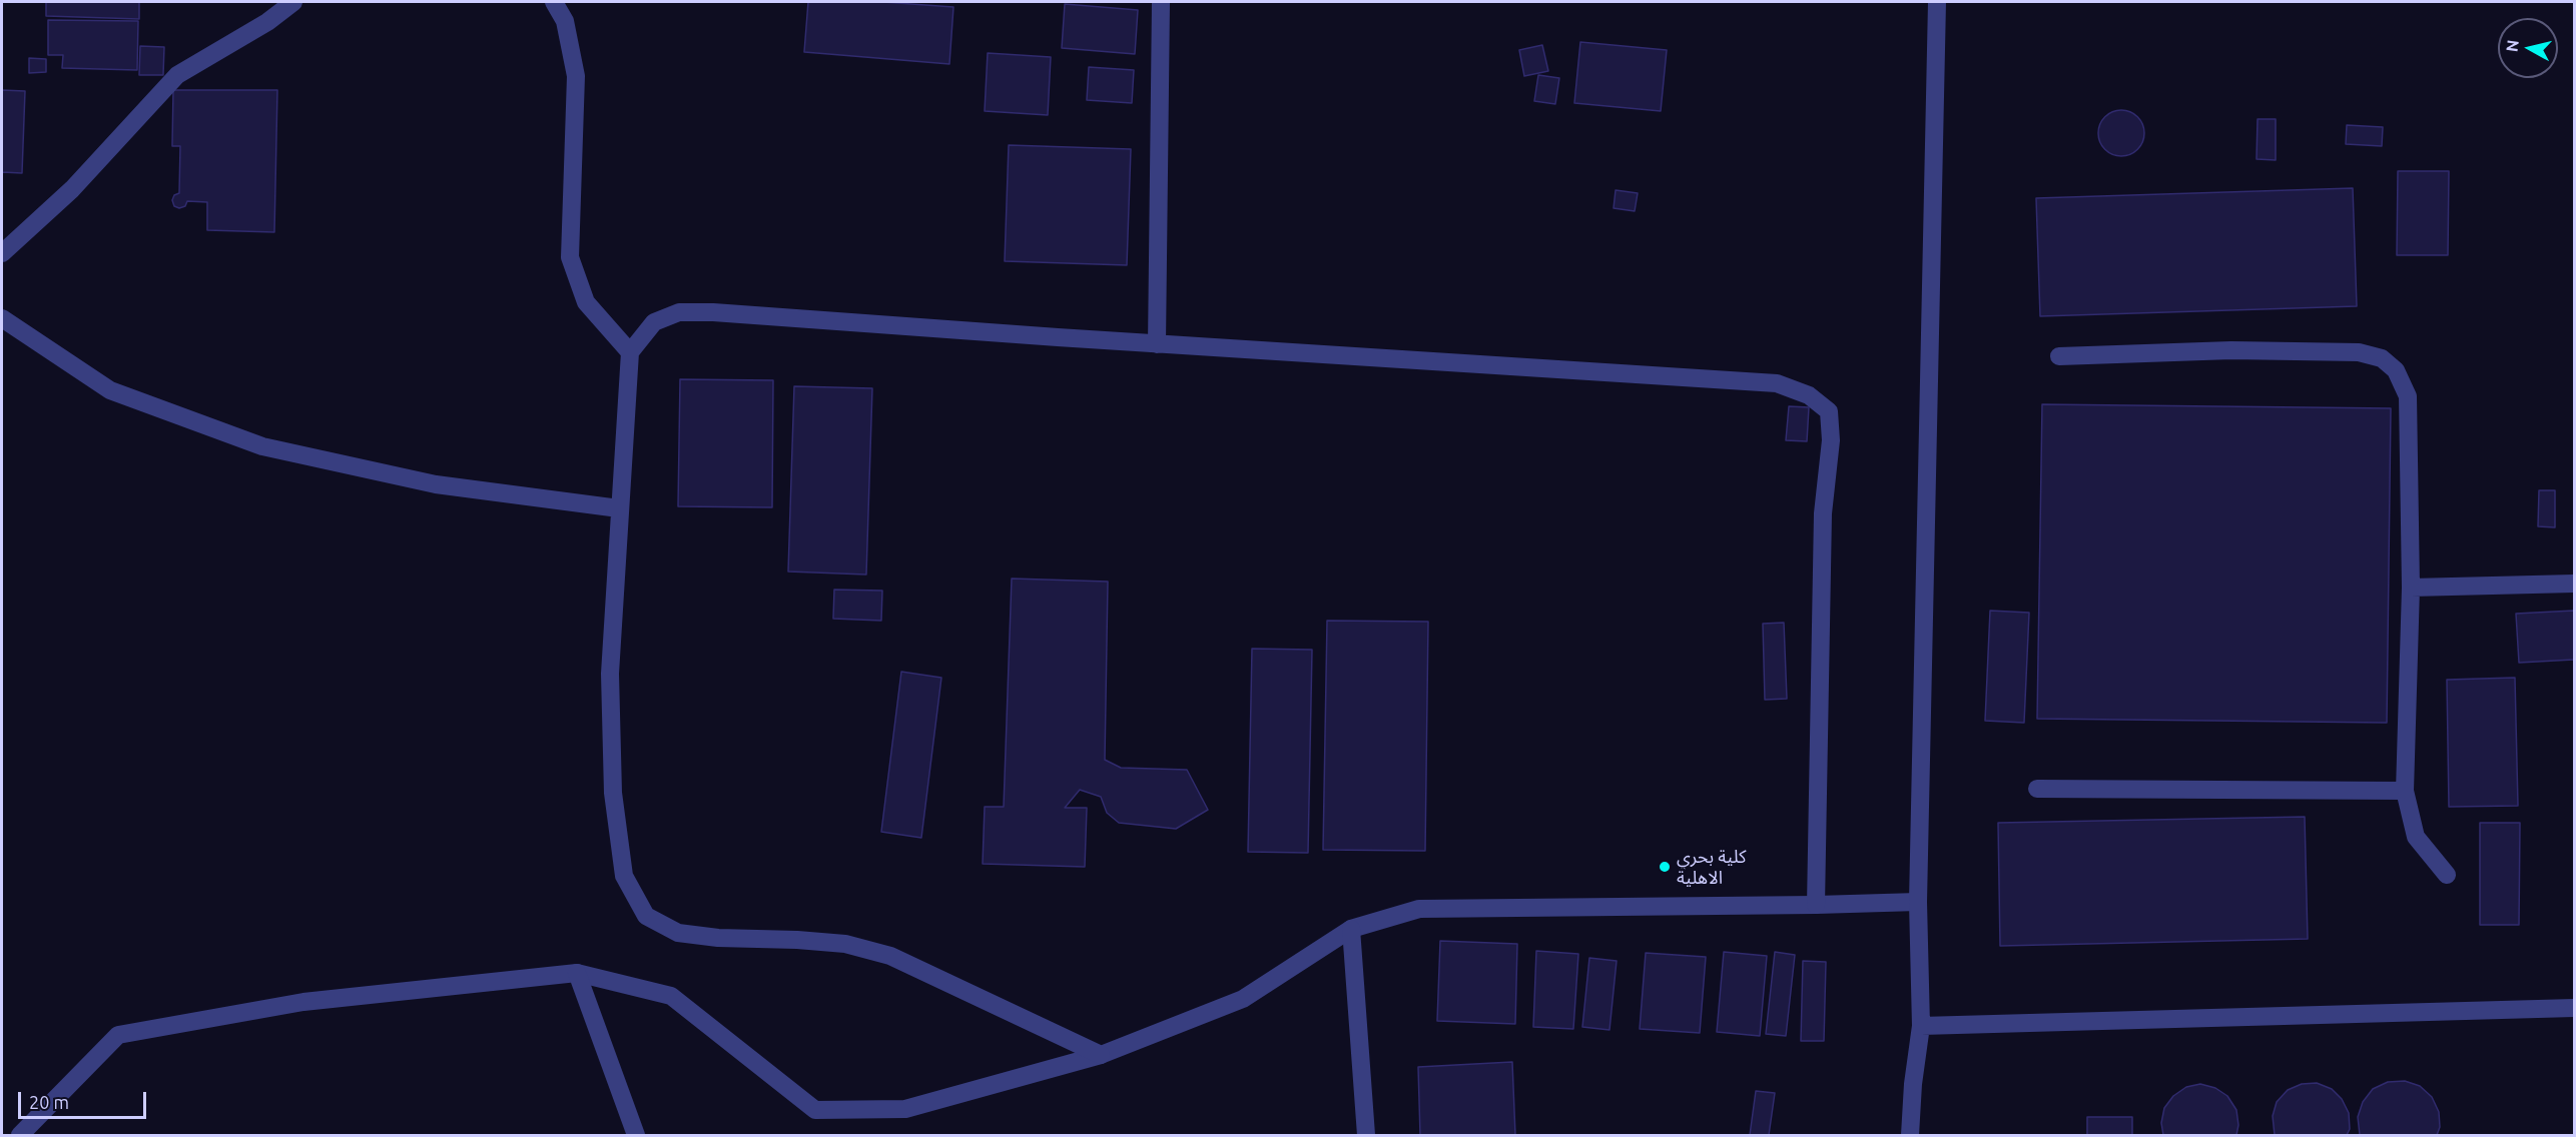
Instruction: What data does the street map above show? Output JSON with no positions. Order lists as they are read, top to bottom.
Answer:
{
  "places": ["كلية بحري الاهلية"],
  "scale_bar": "20 m",
  "north": "left"
}
